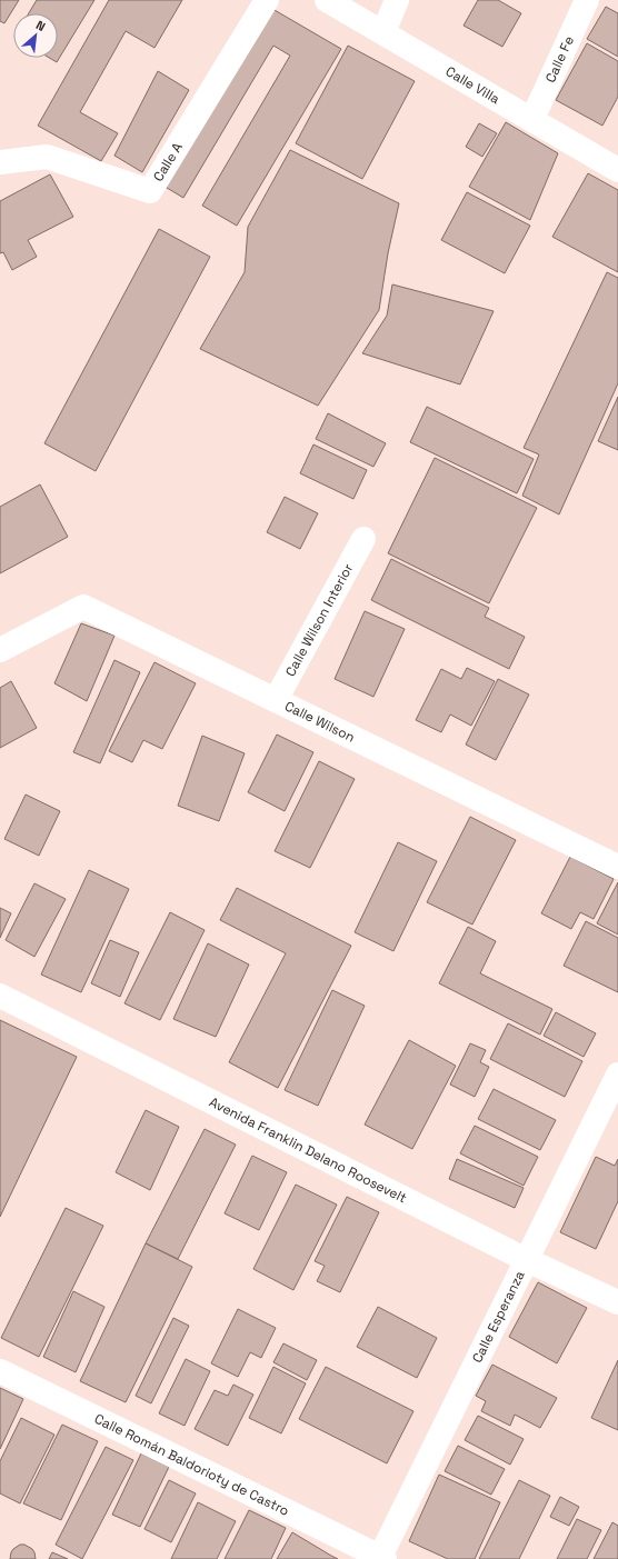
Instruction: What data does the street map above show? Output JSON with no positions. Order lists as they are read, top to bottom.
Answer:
{
  "streets": {
    "street": [
      "Calle Fe",
      "Calle Villa",
      "Calle A",
      "Calle Wilson Interior",
      "Calle Wilson",
      "Avenida Franklin Delano Roosevelt",
      "Calle Esperanza",
      "Calle Román Baldorioty de Castro"
    ]
  },
  "crossings": [
    ["Calle Fe", "Calle Villa"],
    ["Calle Wilson Interior", "Calle Wilson"],
    ["Avenida Franklin Delano Roosevelt", "Calle Esperanza"],
    ["Calle Esperanza", "Calle Román Baldorioty de Castro"]
  ],
  "north": "top right"
}
